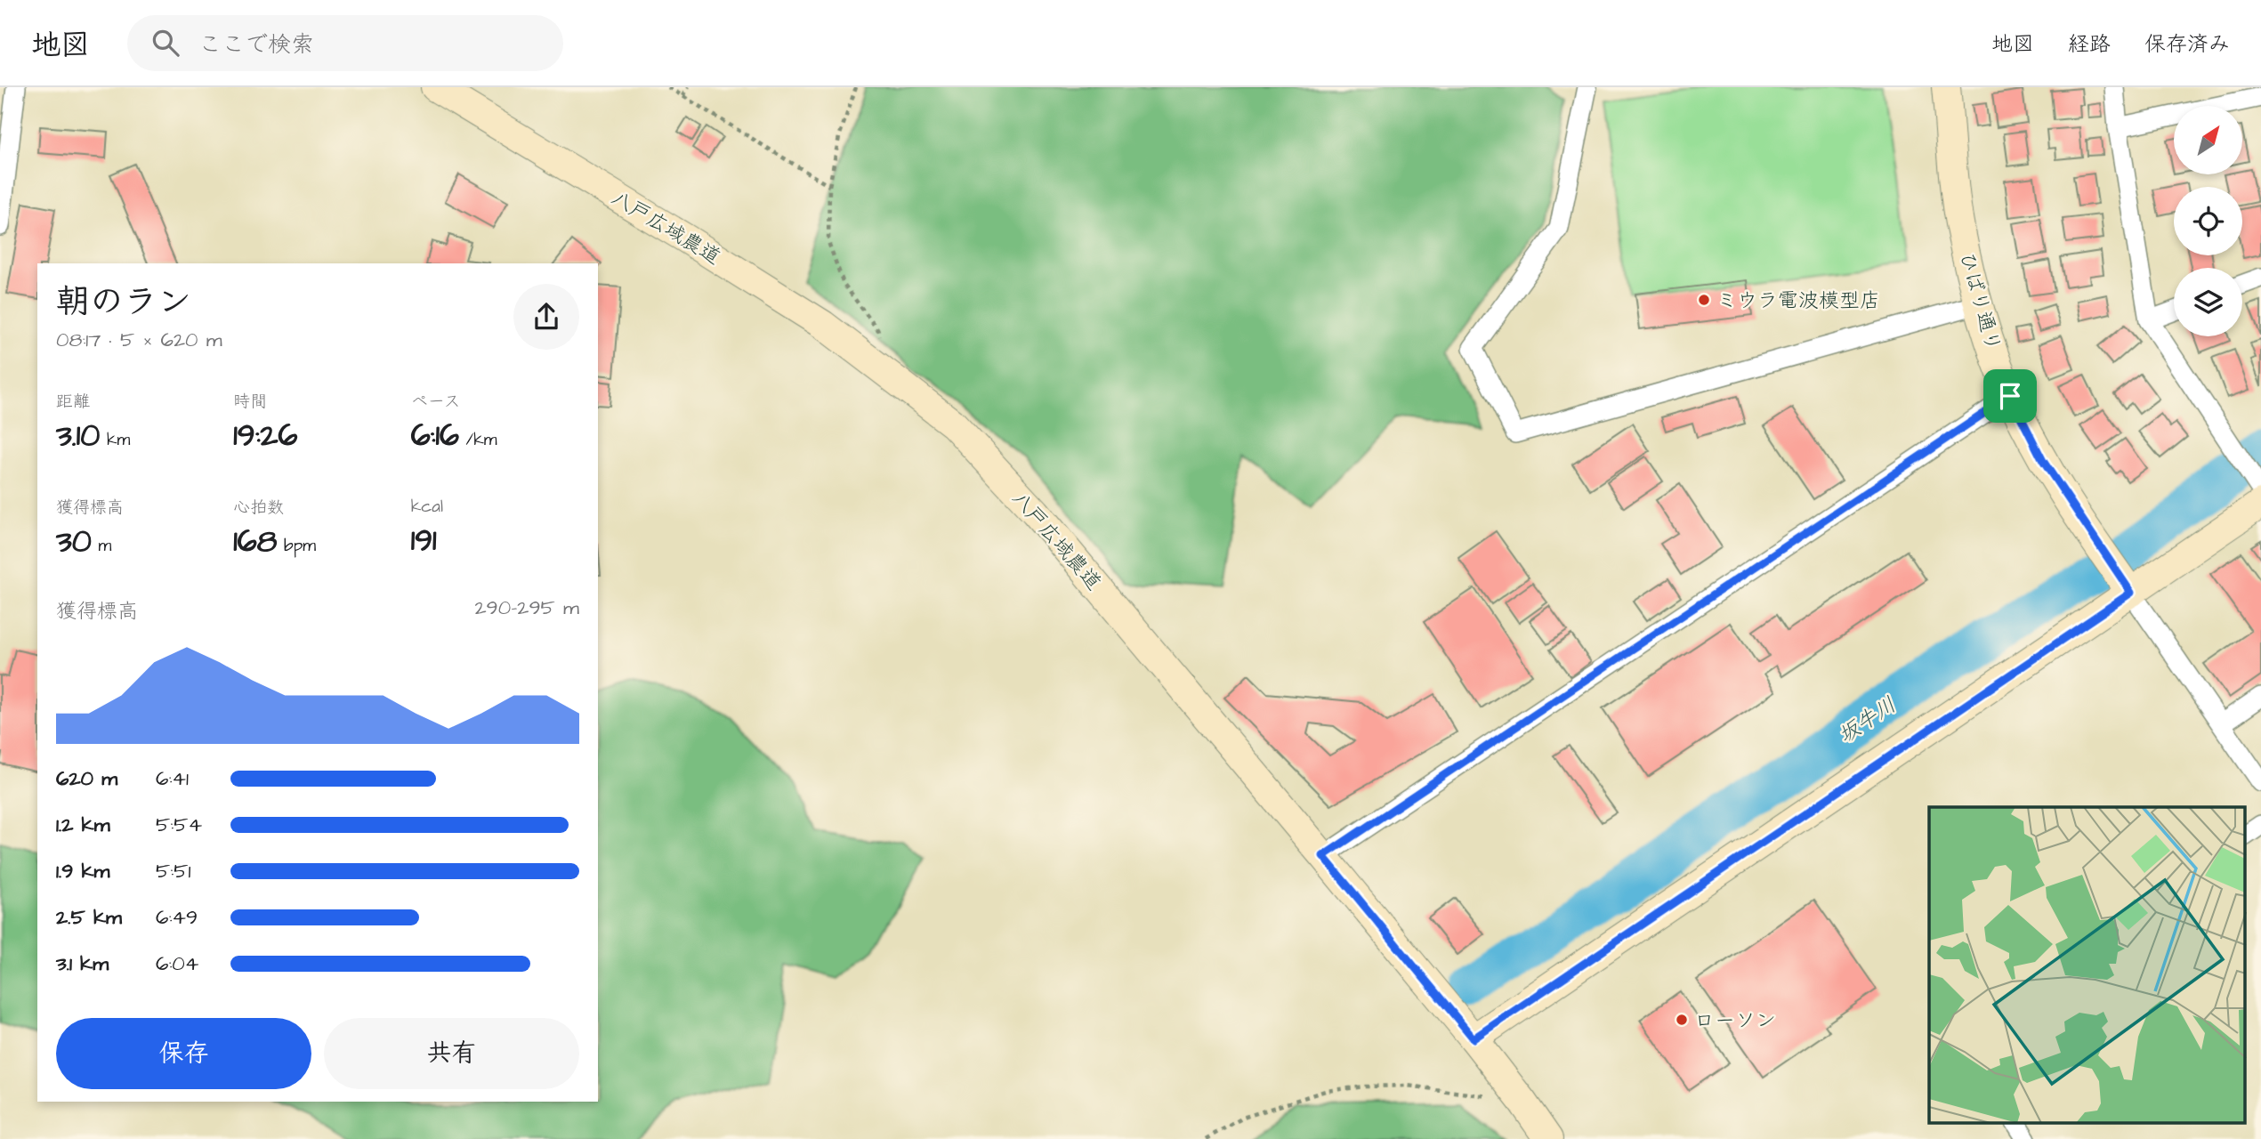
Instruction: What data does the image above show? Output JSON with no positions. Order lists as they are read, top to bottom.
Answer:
{
  "streets": {
    "street": ["八戸広域農道", "ひばり通り"]
  },
  "water": ["坂牛川"],
  "places": ["ミウラ電波模型店", "ローソン"],
  "north": "top right",
  "page": {
    "header": "地図",
    "search": "ここで検索",
    "nav": ["地図", "経路", "保存済み"],
    "heading": ["朝のラン", "08:17 · 5 × 620 m"],
    "stats": [
      ["距離", "3.10 km"],
      ["時間", "19:26"],
      ["ペース", "6:16 /km"],
      ["獲得標高", "30 m"],
      ["心拍数", "168 bpm"],
      ["kcal", "191"]
    ],
    "chart": ["獲得標高", "290–295 m"],
    "list": [
      {
        "name": "620 m",
        "note": "6:41"
      },
      {
        "name": "1.2 km",
        "note": "5:54"
      },
      {
        "name": "1.9 km",
        "note": "5:51"
      },
      {
        "name": "2.5 km",
        "note": "6:49"
      },
      {
        "name": "3.1 km",
        "note": "6:04"
      }
    ],
    "buttons": ["保存", "共有"]
  }
}
